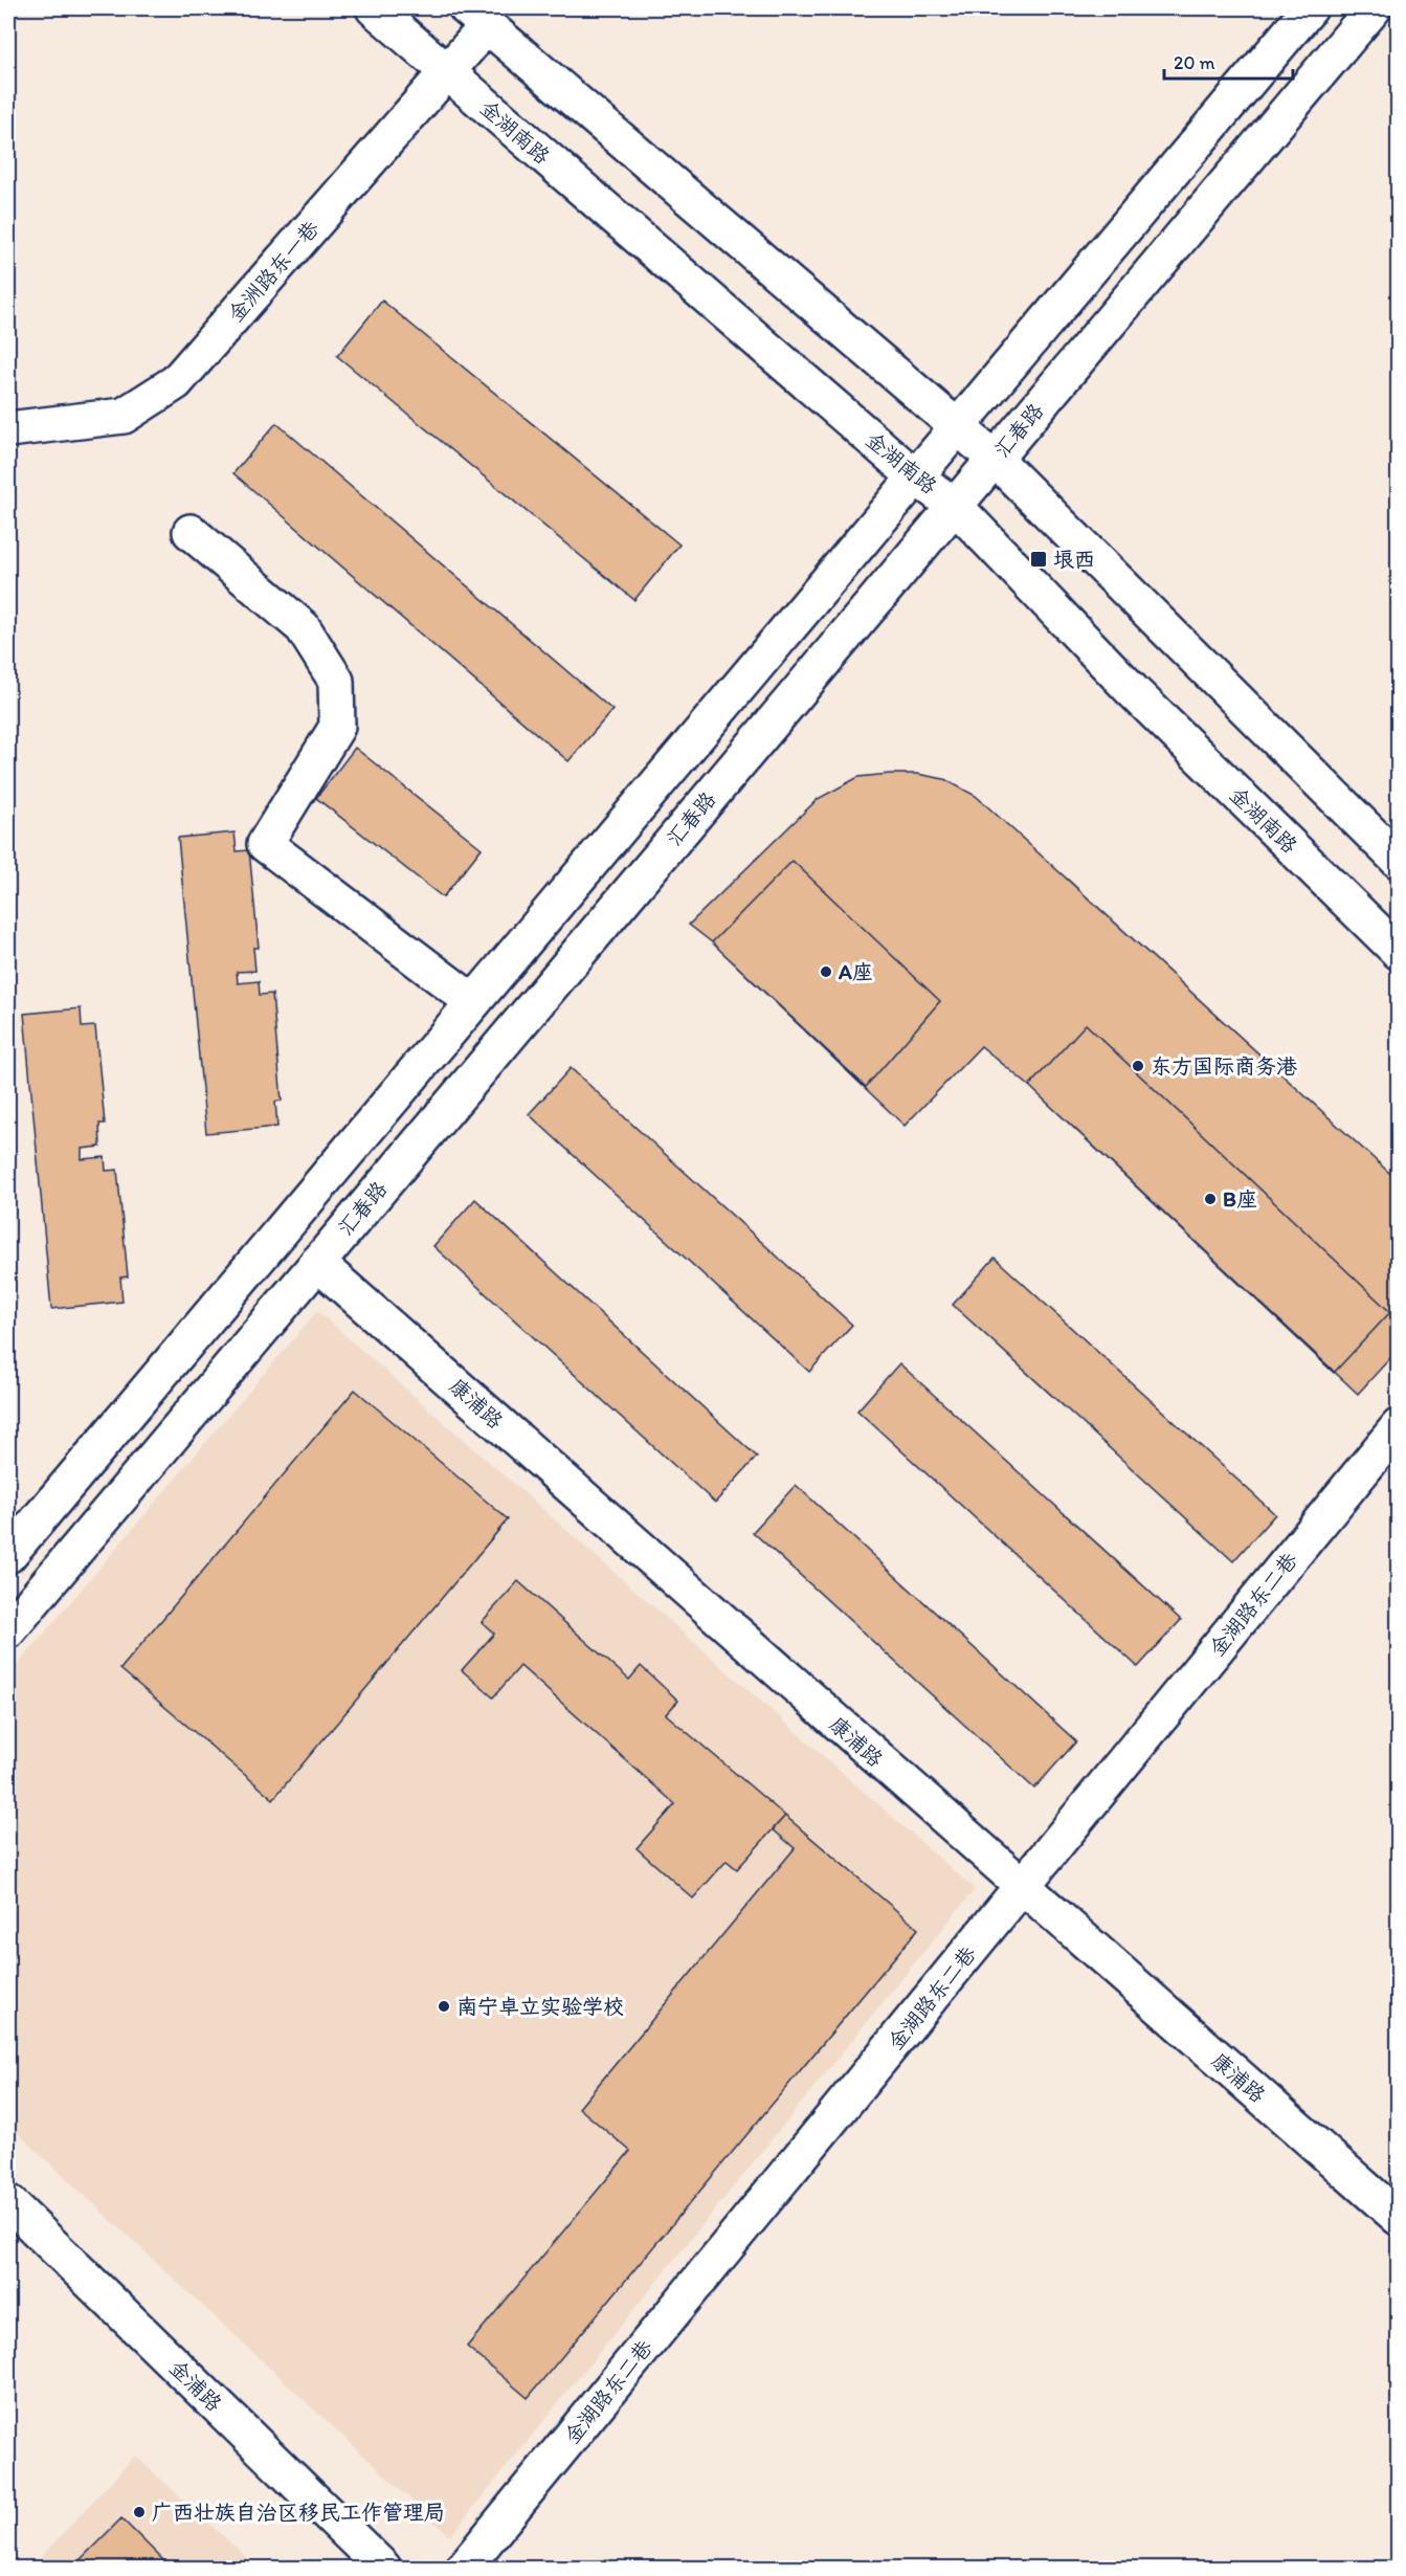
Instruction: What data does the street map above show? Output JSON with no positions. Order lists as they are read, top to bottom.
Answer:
{
  "streets": {
    "main road": [
      "金湖南路",
      "金洲路东一巷",
      "汇春路",
      "康浦路",
      "金湖路东二巷",
      "金浦路"
    ]
  },
  "crossings": [
    ["金湖南路", "金洲路东一巷"],
    ["金湖南路", "汇春路"],
    ["汇春路", "康浦路"],
    ["康浦路", "金湖路东二巷"]
  ],
  "places": {
    "transit": ["埌西"],
    "other": [
      "A座",
      "东方国际商务港",
      "B座",
      "南宁卓立实验学校",
      "广西壮族自治区移民工作管理局"
    ]
  },
  "scale_bar": "20 m"
}
